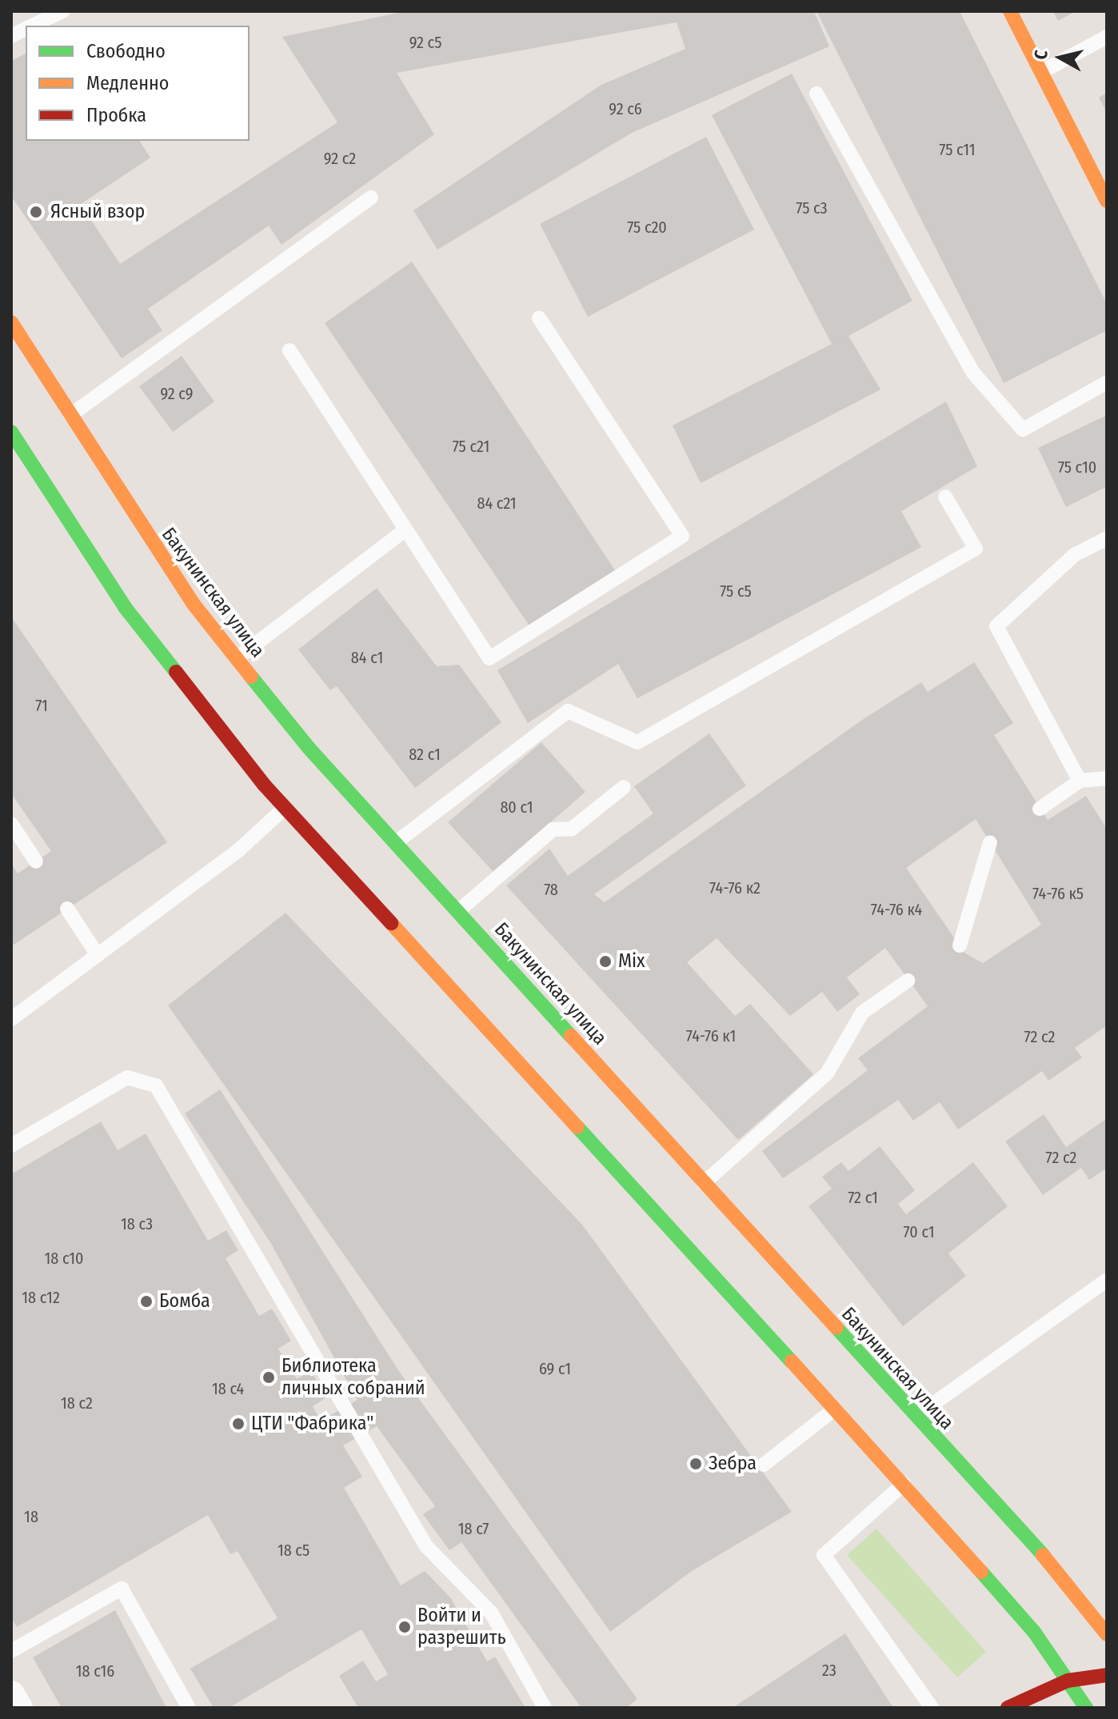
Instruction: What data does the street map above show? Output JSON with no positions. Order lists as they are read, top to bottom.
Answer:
{
  "streets": {
    "main road": ["Бакунинская улица"]
  },
  "places": [
    "Ясный взор",
    "Mix",
    "Бомба",
    "Библиотека личных собраний",
    "ЦТИ \"Фабрика\"",
    "Зебра",
    "Войти и разрешить"
  ],
  "house_numbers": [
    "92 c5",
    "92 c6",
    "75 с11",
    "92 c2",
    "75 c3",
    "75 с20",
    "92 с9",
    "75 с21",
    "75 с10",
    "84 с21",
    "75 с5",
    "84 с1",
    "71",
    "82 с1",
    "80 с1",
    "74-76 к2",
    "78",
    "74-76 к5",
    "74-76 к4",
    "74-76 к1",
    "72 с2",
    "72 с2",
    "72 с1",
    "18 с3",
    "70 с1",
    "18 с10",
    "18 с12",
    "69 с1",
    "18 с4",
    "18 с2",
    "18",
    "18 с7",
    "18 с5",
    "23",
    "18 с16"
  ],
  "legend": ["Свободно", "Медленно", "Пробка"],
  "north": "left"
}
